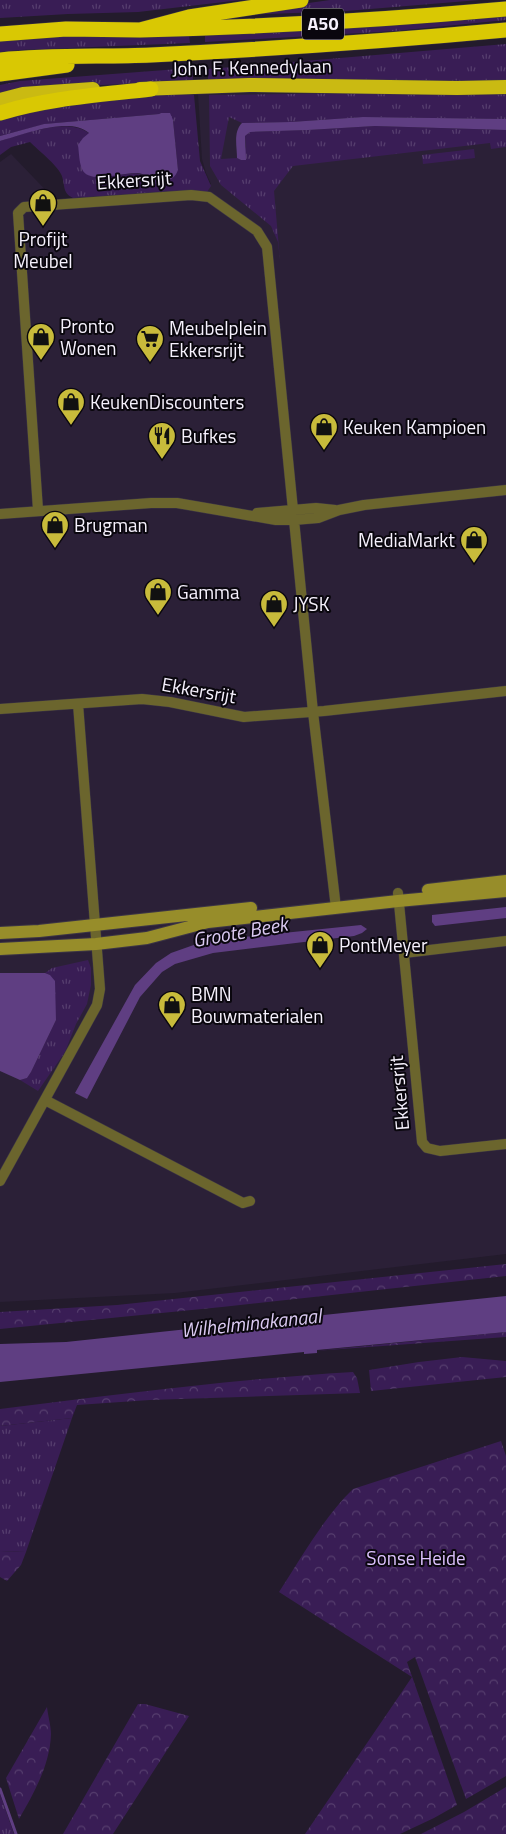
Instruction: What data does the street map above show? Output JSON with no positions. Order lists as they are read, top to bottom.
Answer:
{
  "streets": {
    "highway": ["A50", "John F. Kennedylaan"],
    "street": ["Ekkersrijt"]
  },
  "crossings": [
    ["A50", "John F. Kennedylaan"]
  ],
  "water": ["Groote Beek", "Wilhelminakanaal"],
  "parks": ["Sonse Heide"],
  "places": {
    "shop": [
      "Profijt Meubel",
      "Pronto Wonen",
      "KeukenDiscounters",
      "Keuken Kampioen",
      "Brugman",
      "MediaMarkt",
      "Gamma",
      "JYSK",
      "PontMeyer",
      "BMN Bouwmaterialen"
    ],
    "supermarket": ["Meubelplein Ekkersrijt"],
    "restaurant": ["Bufkes"]
  }
}
